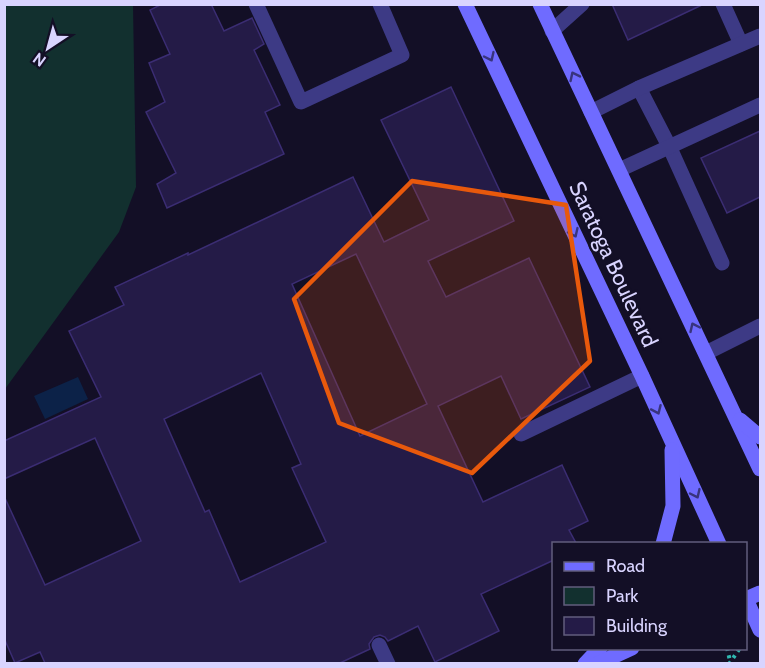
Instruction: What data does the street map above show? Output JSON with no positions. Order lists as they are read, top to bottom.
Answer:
{
  "streets": {
    "main road": ["Saratoga Boulevard"]
  },
  "legend": ["Road", "Park", "Building"],
  "north": "bottom left"
}
